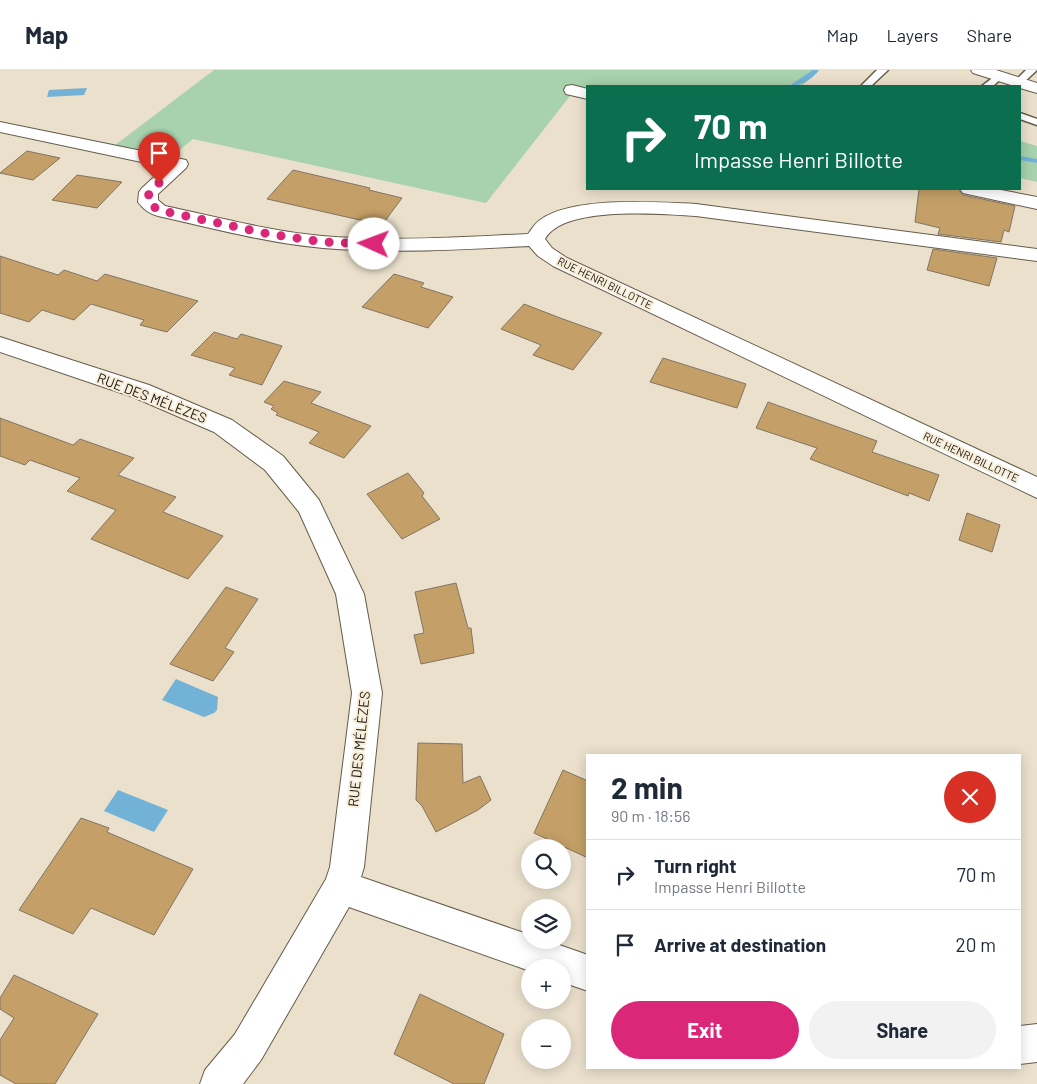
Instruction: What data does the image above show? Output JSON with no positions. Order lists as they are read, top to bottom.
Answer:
{
  "streets": {
    "street": ["RUE HENRI BILLOTTE", "RUE DES MÉLÈZES"]
  },
  "page": {
    "header": "Map",
    "nav": ["Map", "Layers", "Share"],
    "turn": ["70 m", "Impasse Henri Billotte"],
    "heading": ["2 min", "90 m · 18:56"],
    "map_buttons": ["+", "−"],
    "list": [
      {
        "name": "Turn right",
        "note": "Impasse Henri Billotte",
        "value": "70 m"
      },
      {
        "name": "Arrive at destination",
        "value": "20 m"
      }
    ],
    "buttons": ["Exit", "Share"]
  }
}
